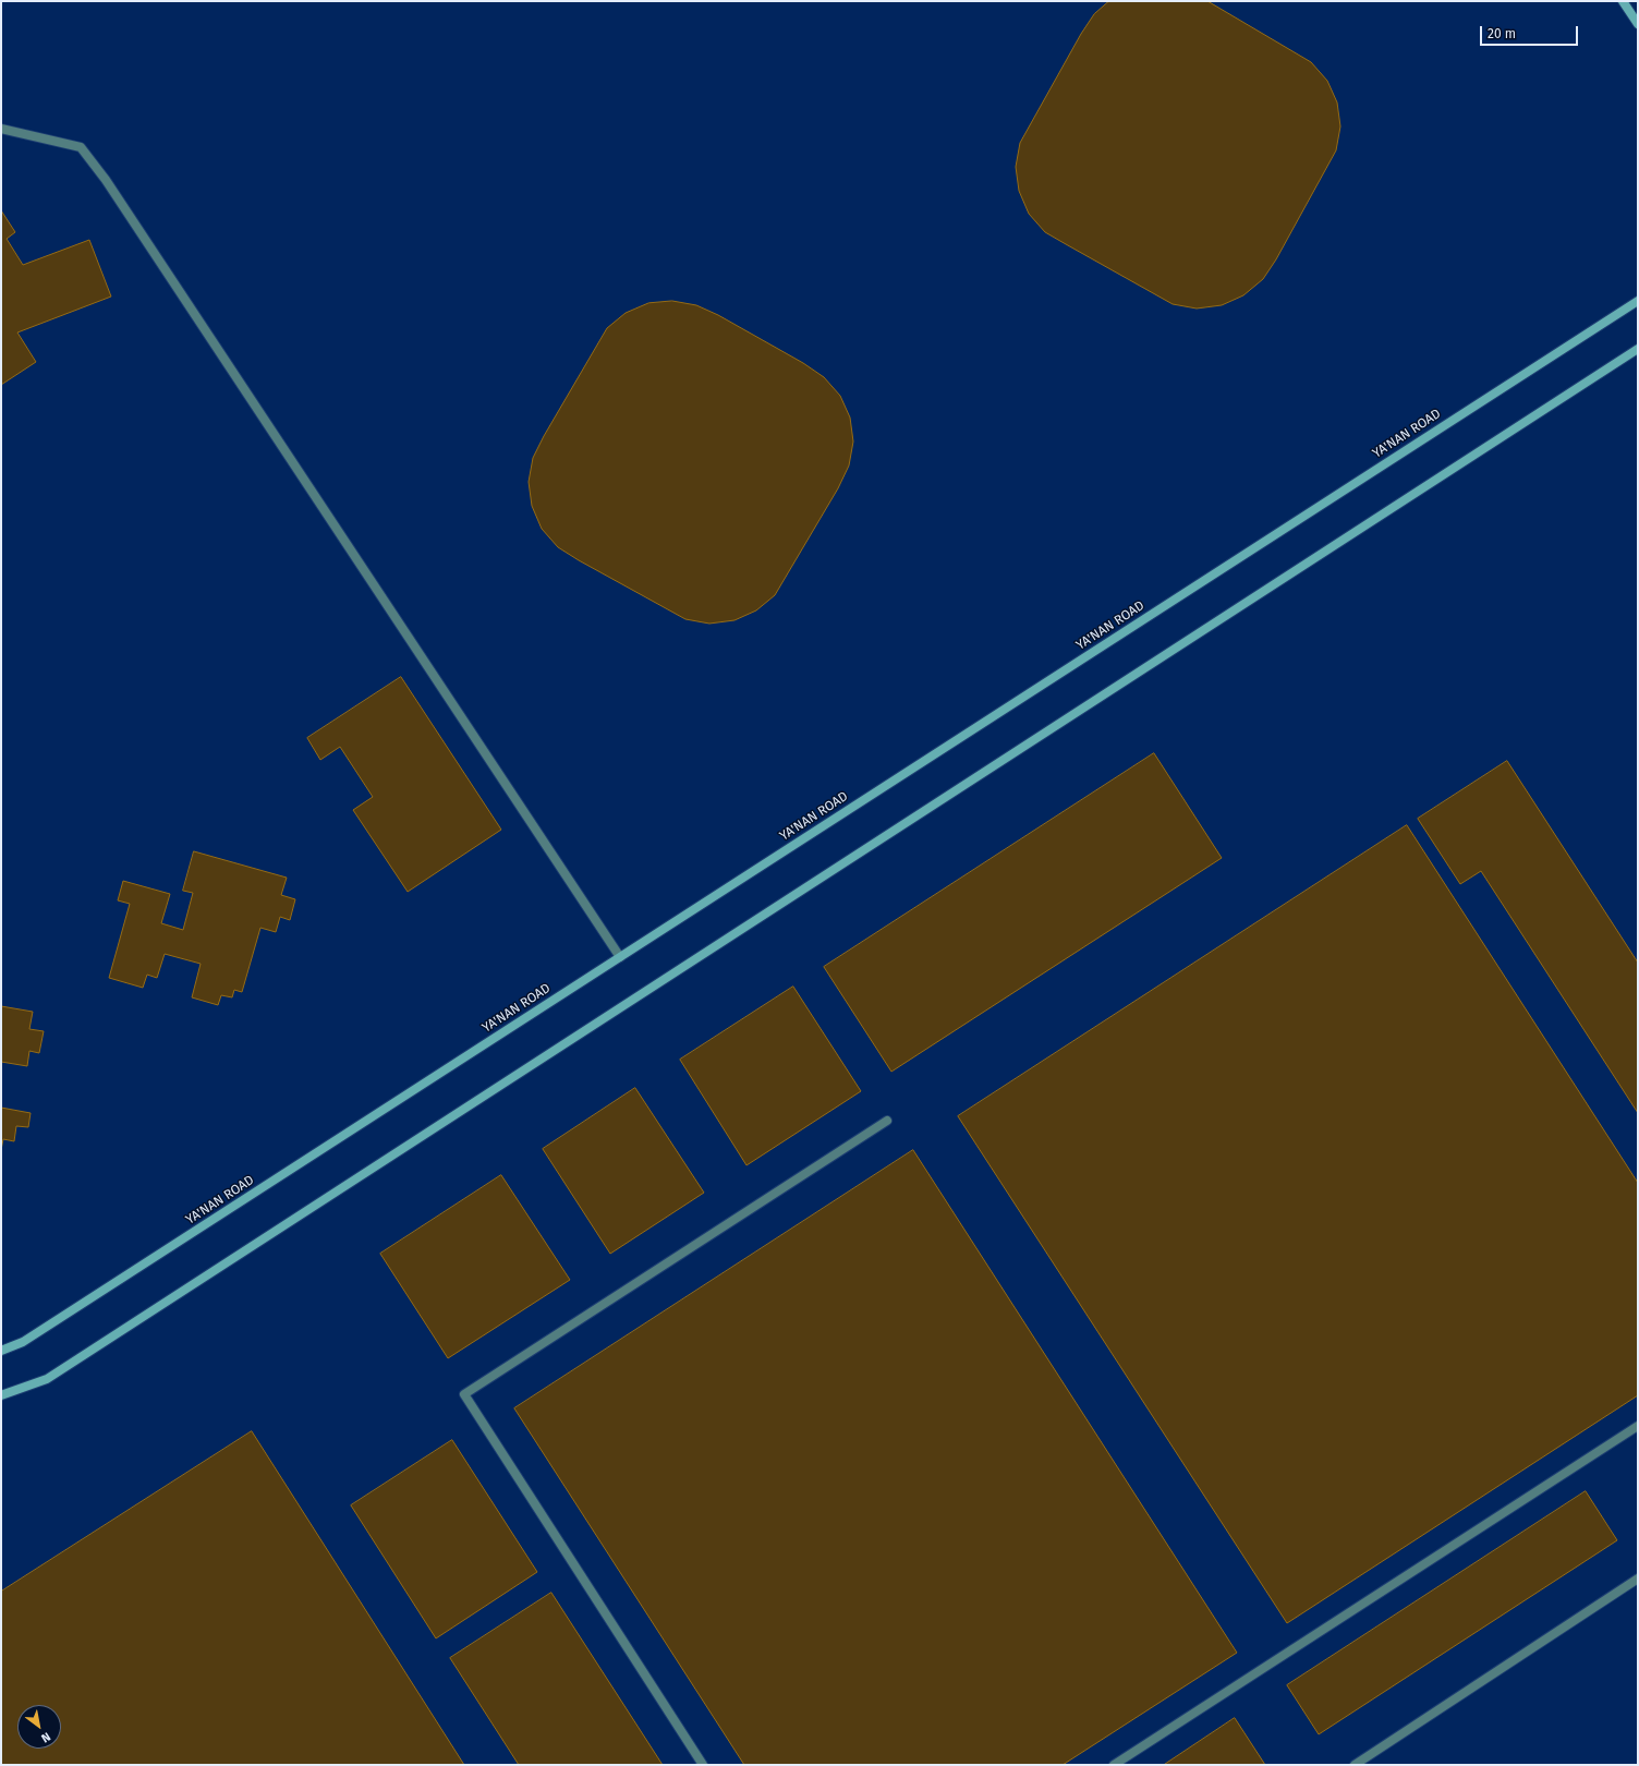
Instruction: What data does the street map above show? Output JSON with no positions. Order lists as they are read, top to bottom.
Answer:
{
  "streets": {
    "street": ["YA'NAN ROAD"]
  },
  "scale_bar": "20 m",
  "north": "bottom right"
}
